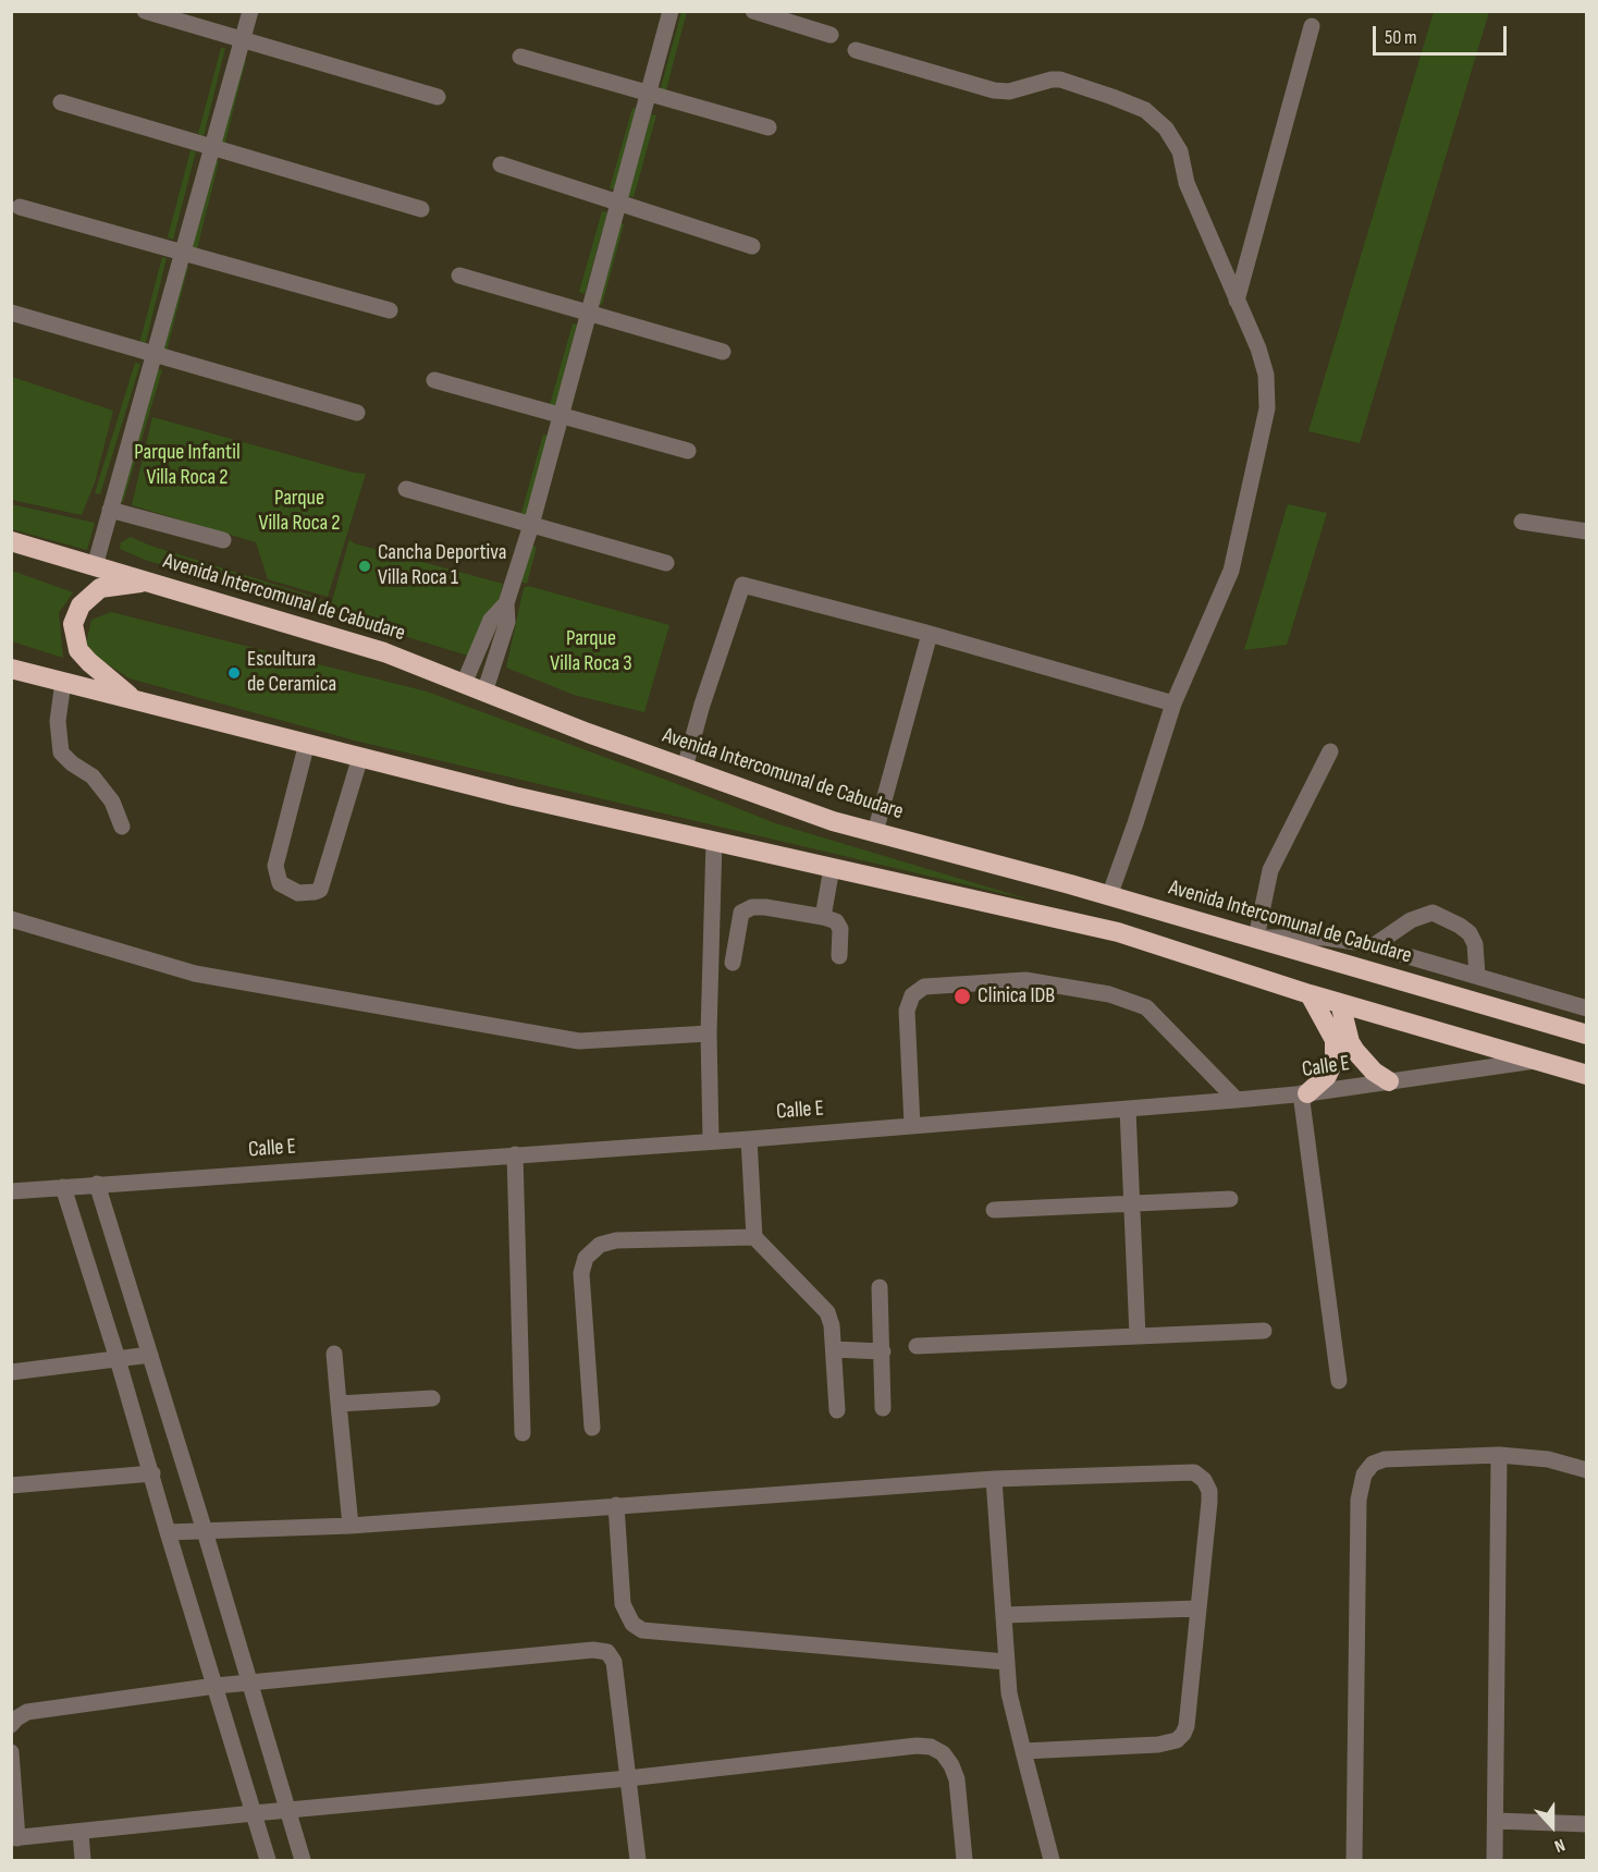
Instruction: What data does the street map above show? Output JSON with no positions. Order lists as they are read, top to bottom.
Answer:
{
  "streets": {
    "highway": ["Avenida Intercomunal de Cabudare"],
    "street": ["Calle E"]
  },
  "parks": ["Parque Infantil Villa Roca 2", "Parque Villa Roca 2", "Parque Villa Roca 3"],
  "places": ["Cancha Deportiva Villa Roca 1", "Escultura de Ceramica", "Clinica IDB"],
  "scale_bar": "50 m",
  "north": "bottom"
}
